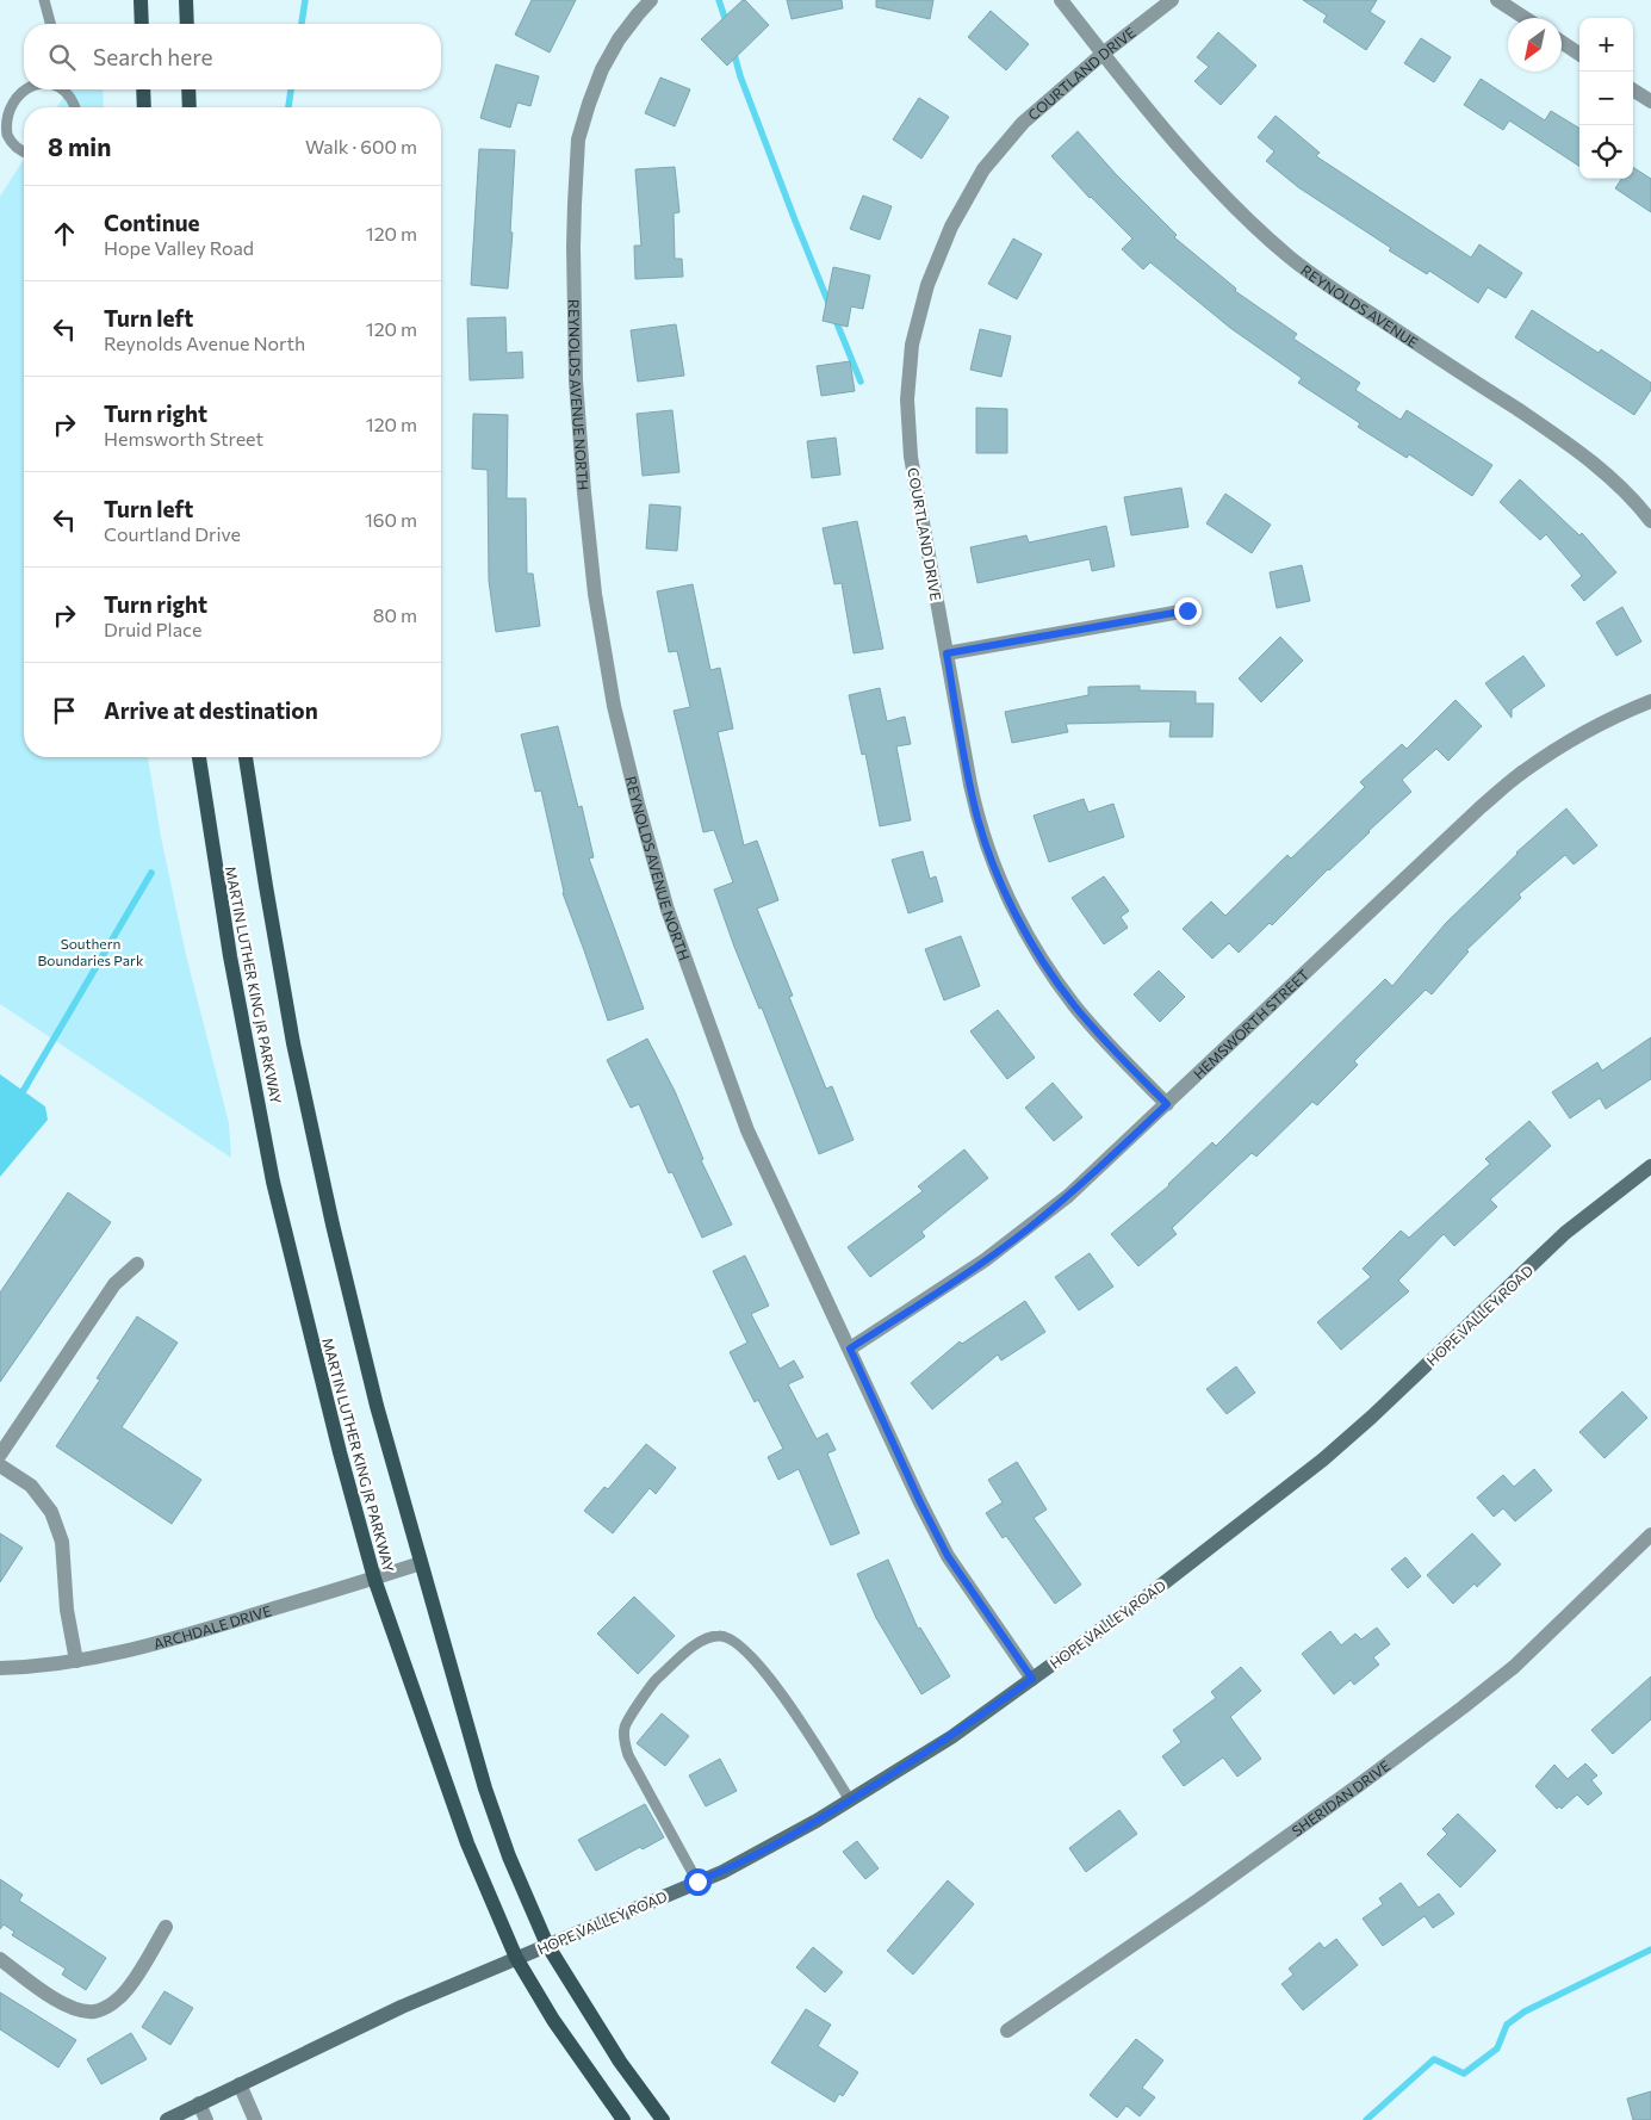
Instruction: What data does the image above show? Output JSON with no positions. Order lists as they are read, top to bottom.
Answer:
{
  "streets": {
    "main road": ["MARTIN LUTHER KING JR PARKWAY", "HOPE VALLEY ROAD"],
    "street": [
      "COURTLAND DRIVE",
      "REYNOLDS AVENUE",
      "REYNOLDS AVENUE NORTH",
      "HEMSWORTH STREET",
      "ARCHDALE DRIVE",
      "SHERIDAN DRIVE"
    ]
  },
  "crossings": [
    ["COURTLAND DRIVE", "REYNOLDS AVENUE"],
    ["COURTLAND DRIVE", "HEMSWORTH STREET"],
    ["REYNOLDS AVENUE NORTH", "HEMSWORTH STREET"],
    ["REYNOLDS AVENUE NORTH", "HOPE VALLEY ROAD"],
    ["MARTIN LUTHER KING JR PARKWAY", "HOPE VALLEY ROAD"],
    ["MARTIN LUTHER KING JR PARKWAY", "ARCHDALE DRIVE"]
  ],
  "parks": ["Southern Boundaries Park"],
  "north": "bottom left",
  "page": {
    "map_buttons": ["+", "−"],
    "search": "Search here",
    "heading": ["8 min", "Walk · 600 m"],
    "list": [
      ["Continue", "Hope Valley Road", "120 m"],
      ["Turn left", "Reynolds Avenue North", "120 m"],
      ["Turn right", "Hemsworth Street", "120 m"],
      ["Turn left", "Courtland Drive", "160 m"],
      ["Turn right", "Druid Place", "80 m"],
      "Arrive at destination"
    ]
  }
}
